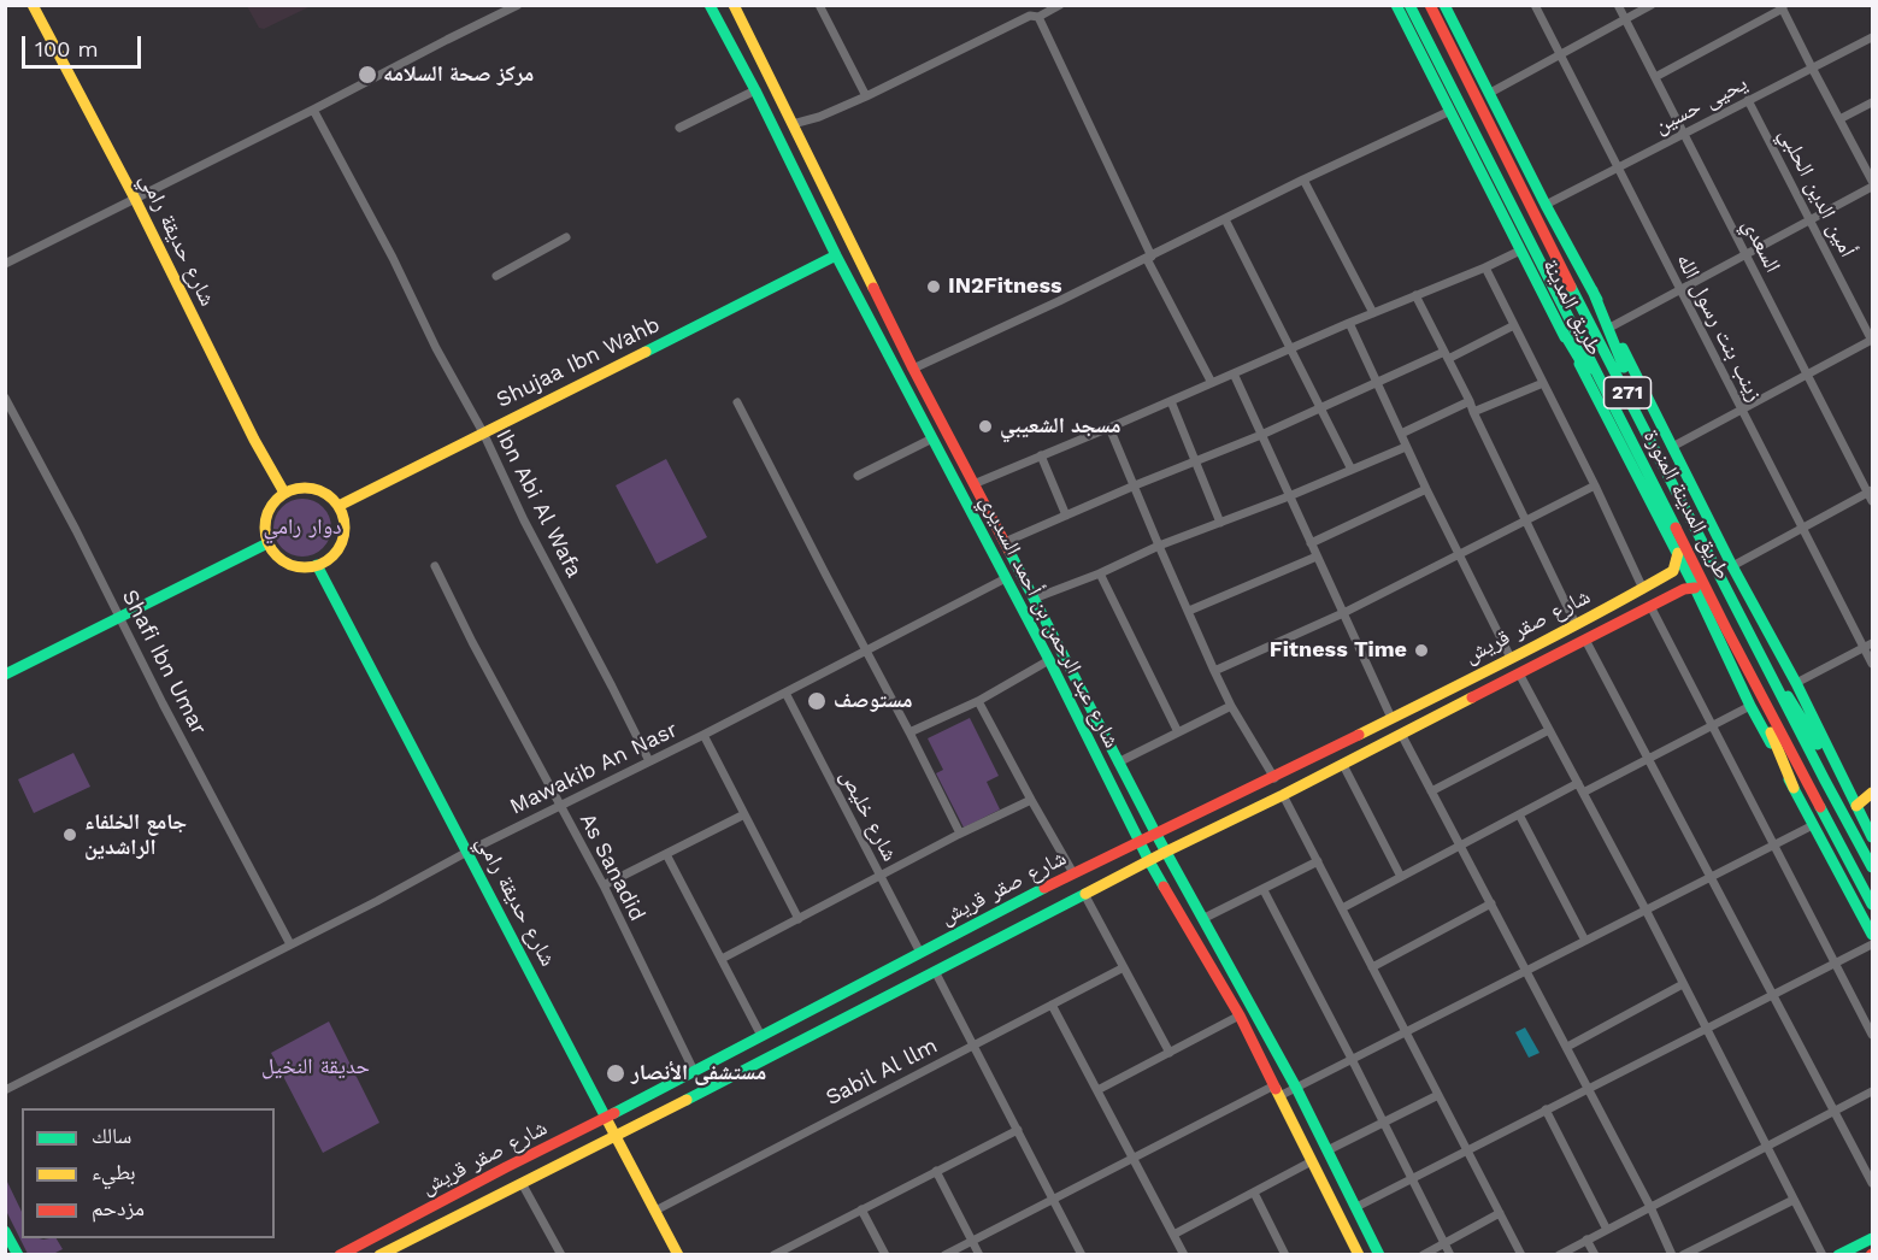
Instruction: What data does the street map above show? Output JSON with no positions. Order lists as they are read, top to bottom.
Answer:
{
  "streets": {
    "main road": [
      "شارع حديقة رامي",
      "طريق المدينة",
      "Shujaa Ibn Wahb",
      "271",
      "طريق المدينة المنورة",
      "شارع عبد الرحمن بن أحمد السديري",
      "شارع صقر قريش"
    ],
    "street": [
      "يحيى حسين",
      "أمين الدين الحلبي",
      "السعدي",
      "زينب بنت رسول الله",
      "Ibn Abi Al Wafa",
      "Shafi Ibn Umar",
      "Mawakib An Nasr",
      "شارع خليص",
      "As Sanadid",
      "Sabil Al llm"
    ]
  },
  "crossings": [
    ["يحيى حسين", "أمين الدين الحلبي"],
    ["يحيى حسين", "السعدي"],
    ["يحيى حسين", "طريق المدينة"],
    ["يحيى حسين", "زينب بنت رسول الله"],
    ["شارع حديقة رامي", "Shujaa Ibn Wahb"],
    ["شارع حديقة رامي", "شارع صقر قريش"],
    ["شارع حديقة رامي", "Mawakib An Nasr"],
    ["شارع حديقة رامي", "Sabil Al llm"],
    ["طريق المدينة", "طريق المدينة المنورة"],
    ["طريق المدينة", "شارع صقر قريش"],
    ["Shujaa Ibn Wahb", "Ibn Abi Al Wafa"],
    ["Shujaa Ibn Wahb", "شارع عبد الرحمن بن أحمد السديري"],
    ["Ibn Abi Al Wafa", "Mawakib An Nasr"],
    ["شارع عبد الرحمن بن أحمد السديري", "شارع صقر قريش"],
    ["شارع عبد الرحمن بن أحمد السديري", "Mawakib An Nasr"],
    ["شارع صقر قريش", "شارع خليص"],
    ["شارع صقر قريش", "As Sanadid"],
    ["Shafi Ibn Umar", "Mawakib An Nasr"],
    ["Mawakib An Nasr", "شارع خليص"],
    ["Mawakib An Nasr", "As Sanadid"]
  ],
  "parks": ["دوار رامي", "حديقة النخيل"],
  "places": [
    "مركز صحة السلامه",
    "IN2Fitness",
    "مسجد الشعيبي",
    "Fitness Time",
    "مستوصف",
    "جامع الخلفاء الراشدين",
    "مستشفى الأنصار"
  ],
  "legend": ["سالك", "بطيء", "مزدحم"],
  "scale_bar": "100 m"
}
